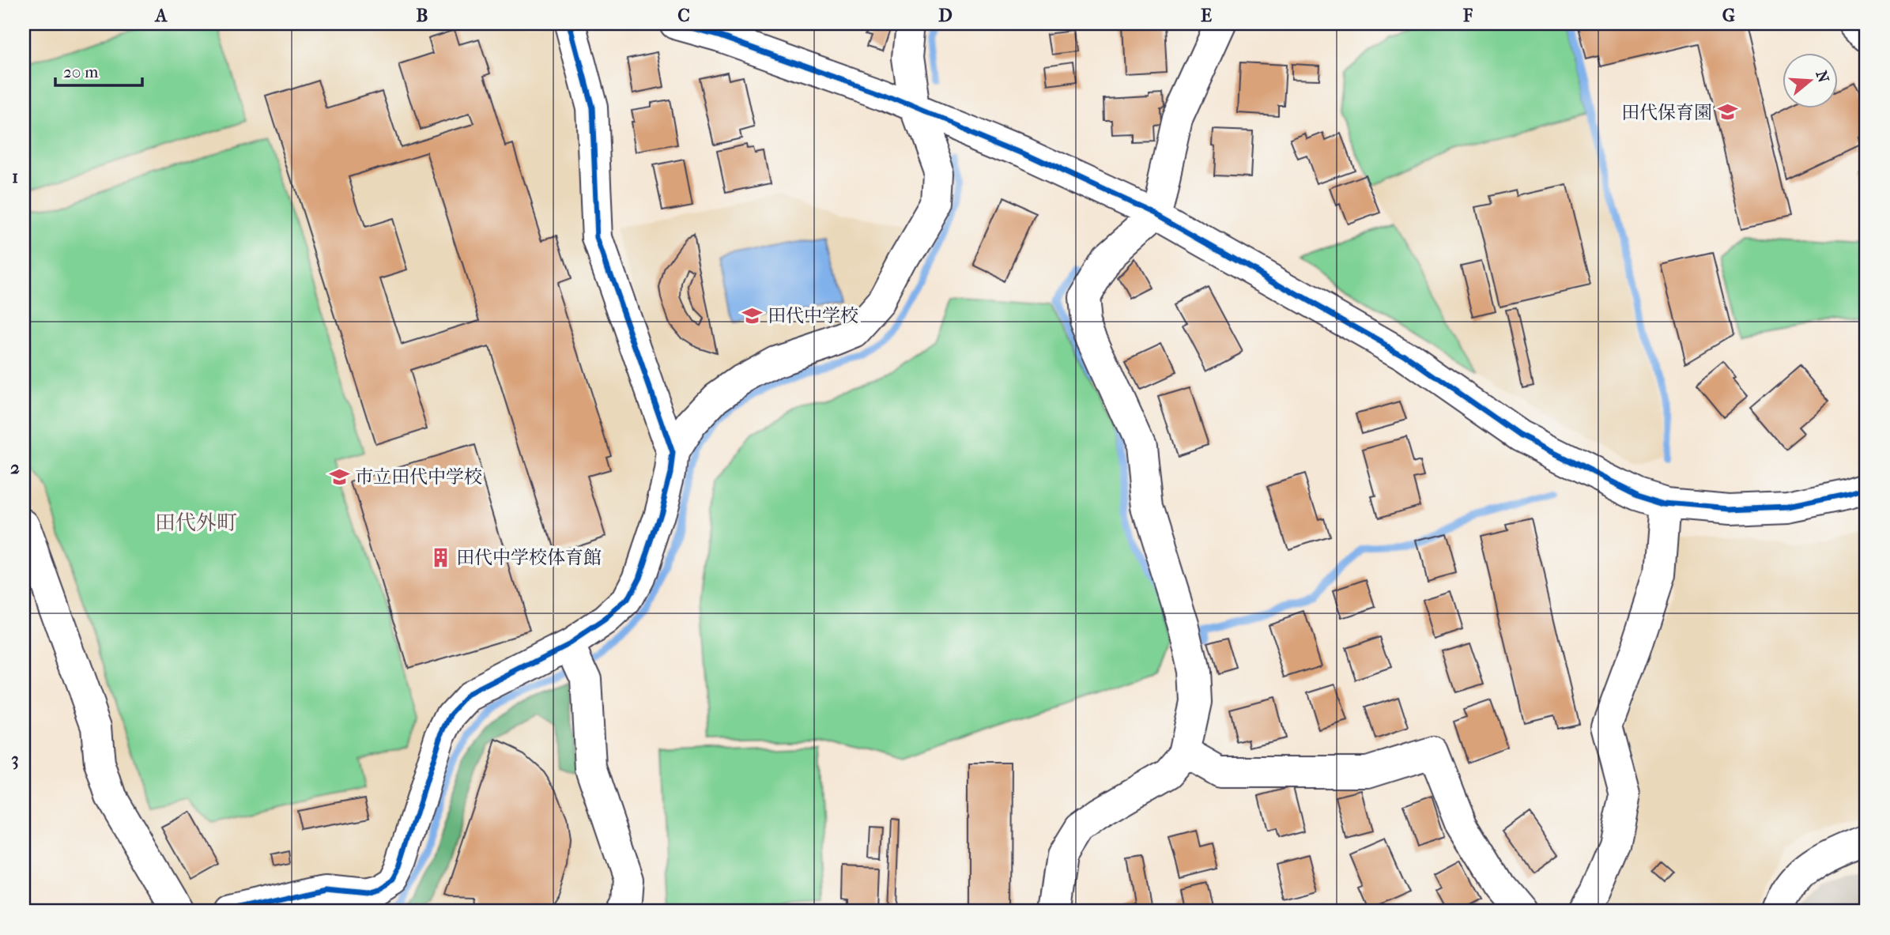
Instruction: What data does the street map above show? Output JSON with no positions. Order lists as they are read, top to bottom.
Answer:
{
  "districts": ["田代外町"],
  "places": {
    "school or university": ["田代保育園", "田代中学校", "市立田代中学校"],
    "building": ["田代中学校体育館"]
  },
  "scale_bar": "20 m",
  "north": "right",
  "grid": {
    "columns": [
      "A",
      "B",
      "C",
      "D",
      "E",
      "F",
      "G"
    ],
    "rows": ["1", "2", "3"]
  }
}
